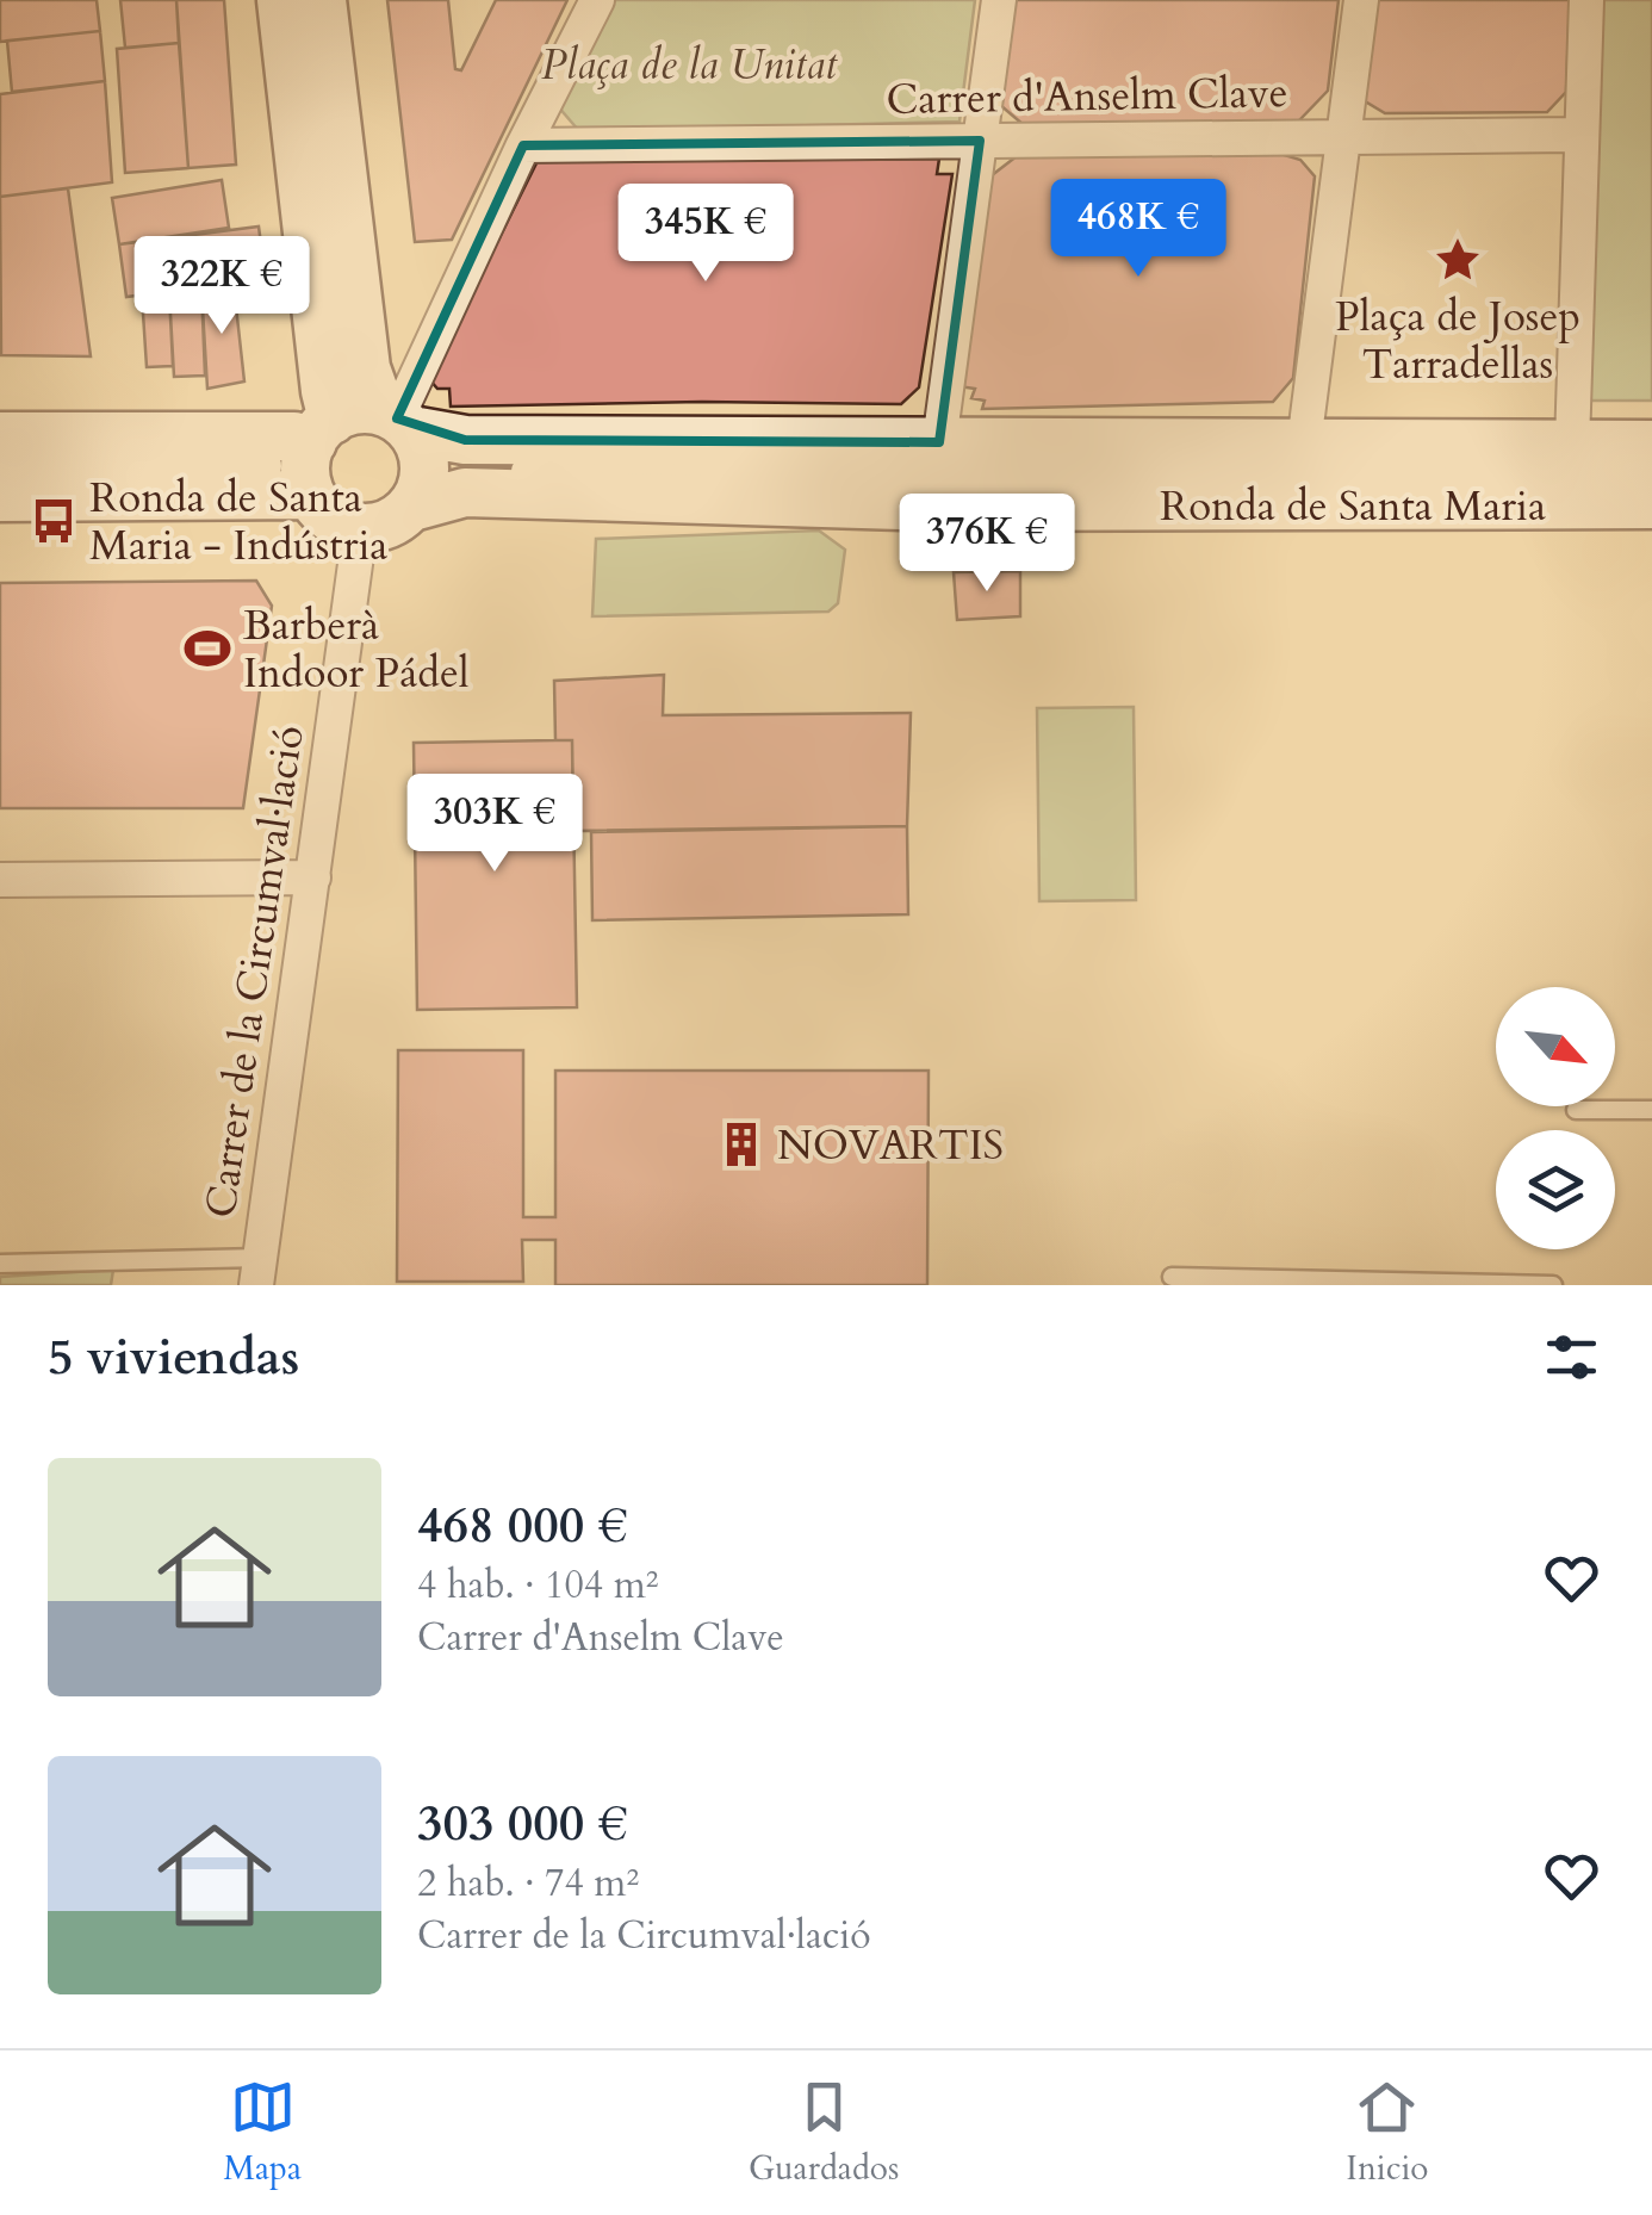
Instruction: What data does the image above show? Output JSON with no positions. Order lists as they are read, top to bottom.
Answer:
{
  "streets": {
    "street": ["Carrer d'Anselm Clave", "Ronda de Santa Maria", "Carrer de la Circumval·lació"]
  },
  "crossings": [
    ["Ronda de Santa Maria", "Carrer de la Circumval·lació"]
  ],
  "parks": ["Plaça de la Unitat"],
  "places": {
    "place": ["Plaça de Josep Tarradellas"],
    "bus stop": ["Ronda de Santa Maria - Indústria"],
    "sports": ["Barberà Indoor Pádel"],
    "building": ["NOVARTIS"]
  },
  "north": "bottom right",
  "page": {
    "price": [
      "468K €",
      "345K €",
      "322K €",
      "376K €",
      "303K €"
    ],
    "heading": "5 viviendas",
    "list": [
      {
        "name": "468 000 €",
        "note": "4 hab. · 104 m² · Carrer d'Anselm Clave"
      },
      {
        "name": "303 000 €",
        "note": "2 hab. · 74 m² · Carrer de la Circumval·lació"
      }
    ],
    "tabs": ["Mapa", "Guardados", "Inicio"]
  }
}
